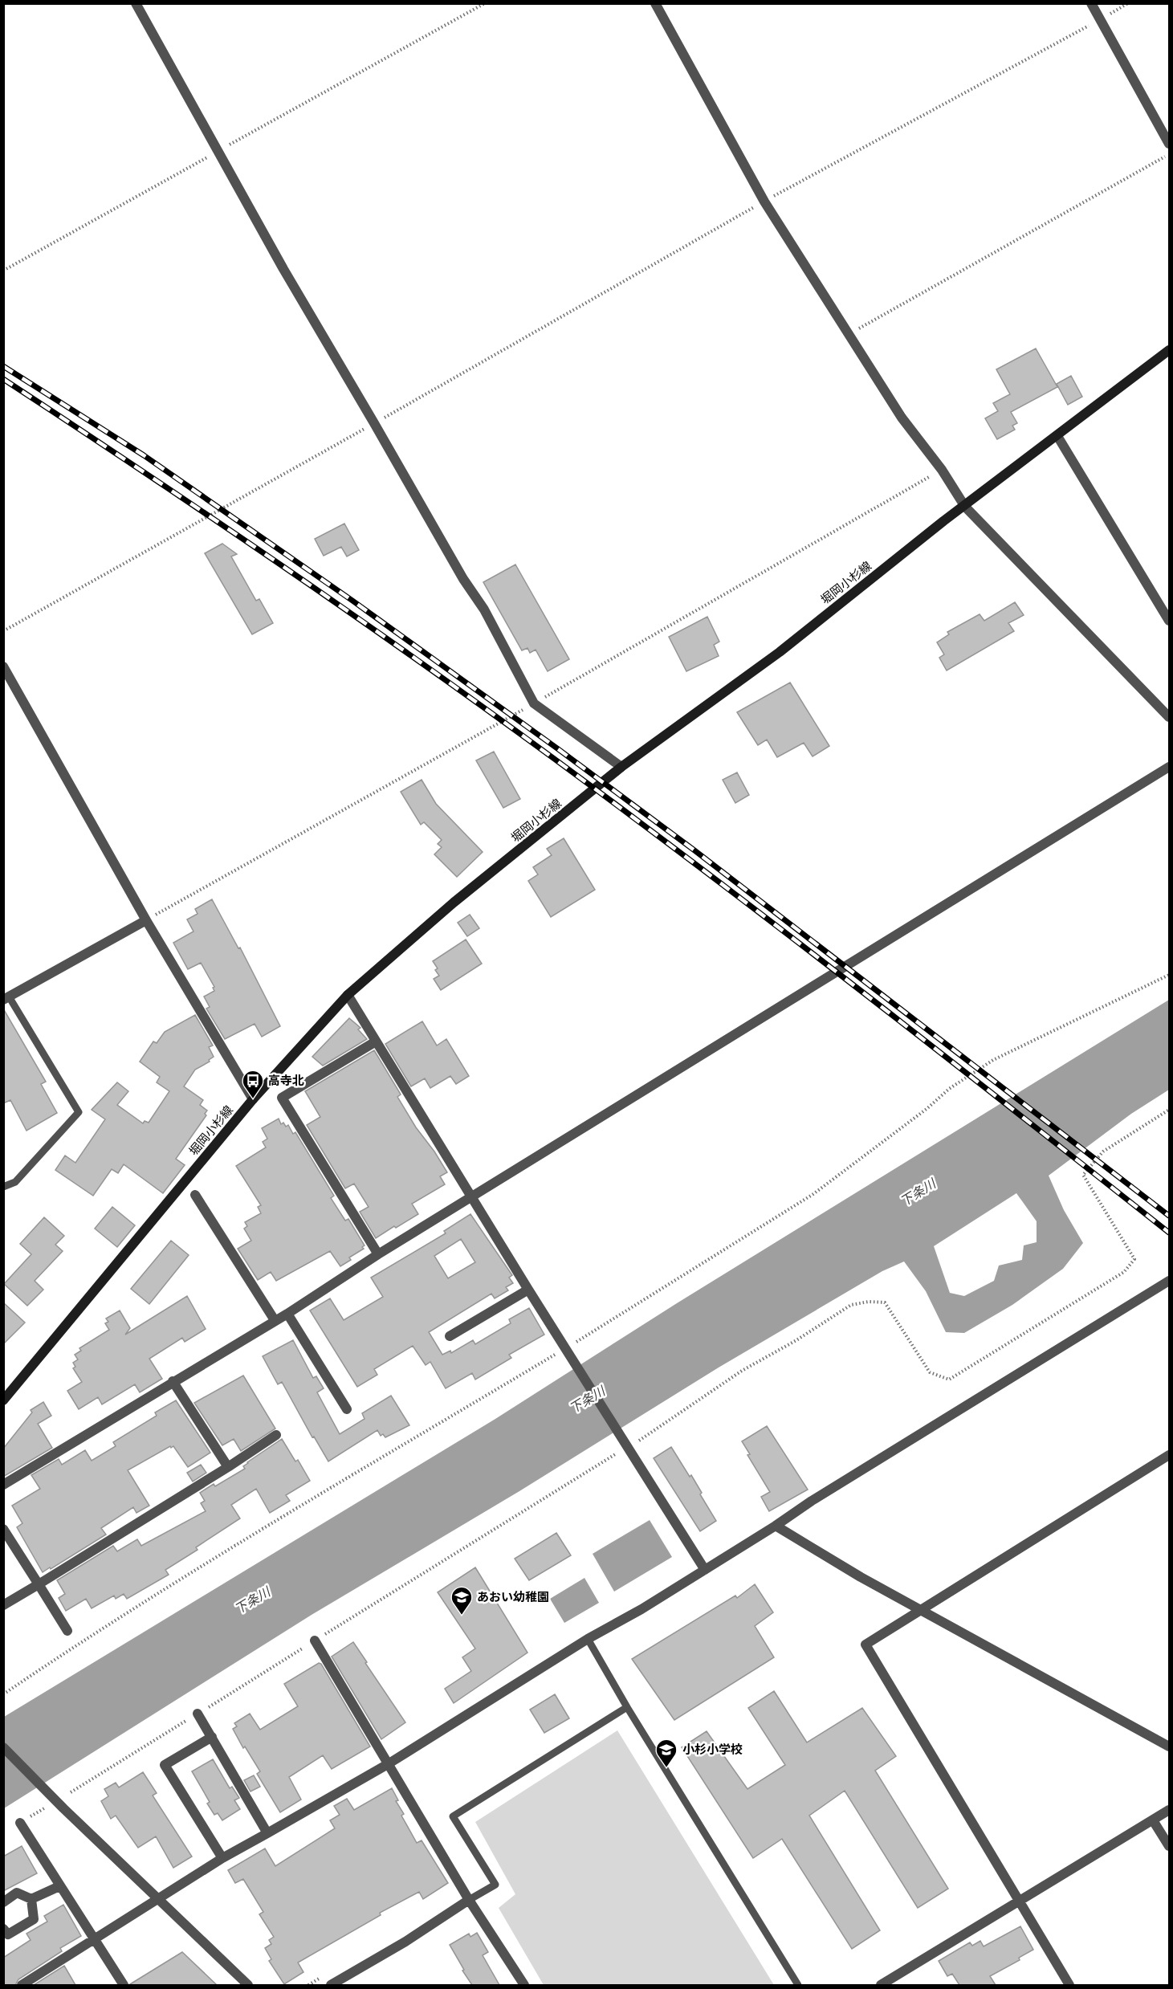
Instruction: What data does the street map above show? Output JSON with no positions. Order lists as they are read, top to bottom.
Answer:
{
  "streets": {
    "main road": ["堀岡小杉線"]
  },
  "water": ["下条川"],
  "places": {
    "bus stop": ["高寺北"],
    "school or university": ["あおい幼稚園", "小杉小学校"]
  }
}
